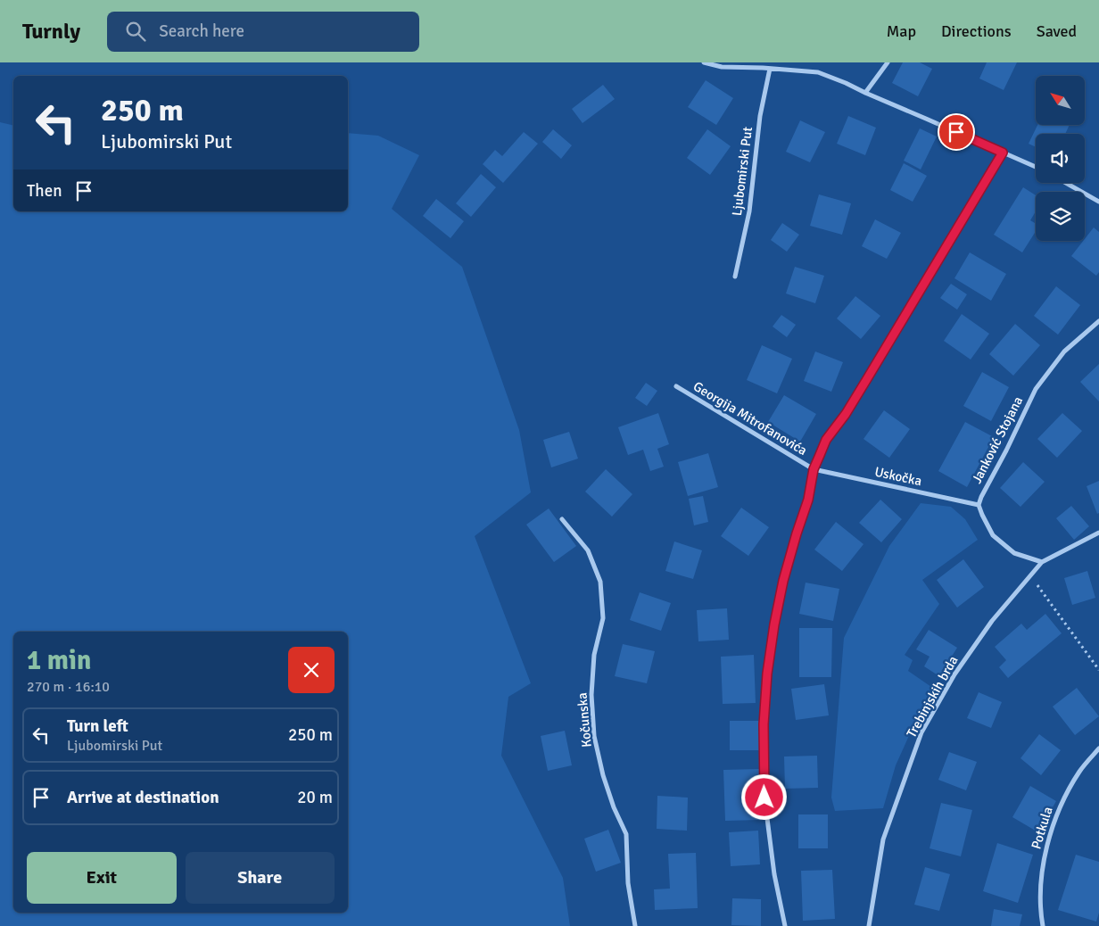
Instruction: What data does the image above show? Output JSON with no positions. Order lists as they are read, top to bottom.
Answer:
{
  "streets": {
    "street": [
      "Ljubomirski Put",
      "Georgija Mitrofanovića",
      "Janković Stojana",
      "Uskočka",
      "Trebinjskih brda",
      "Kočunska",
      "Potkula"
    ]
  },
  "crossings": [
    ["Georgija Mitrofanovića", "Uskočka"],
    ["Janković Stojana", "Uskočka"],
    ["Janković Stojana", "Trebinjskih brda"]
  ],
  "north": "top left",
  "page": {
    "header": "Turnly",
    "search": "Search here",
    "nav": ["Map", "Directions", "Saved"],
    "turn": ["250 m", "Ljubomirski Put"],
    "then": "Then",
    "heading": ["1 min", "270 m · 16:10"],
    "list": [
      {
        "name": "Turn left",
        "note": "Ljubomirski Put",
        "value": "250 m"
      },
      {
        "name": "Arrive at destination",
        "value": "20 m"
      }
    ],
    "buttons": ["Exit", "Share"]
  }
}
